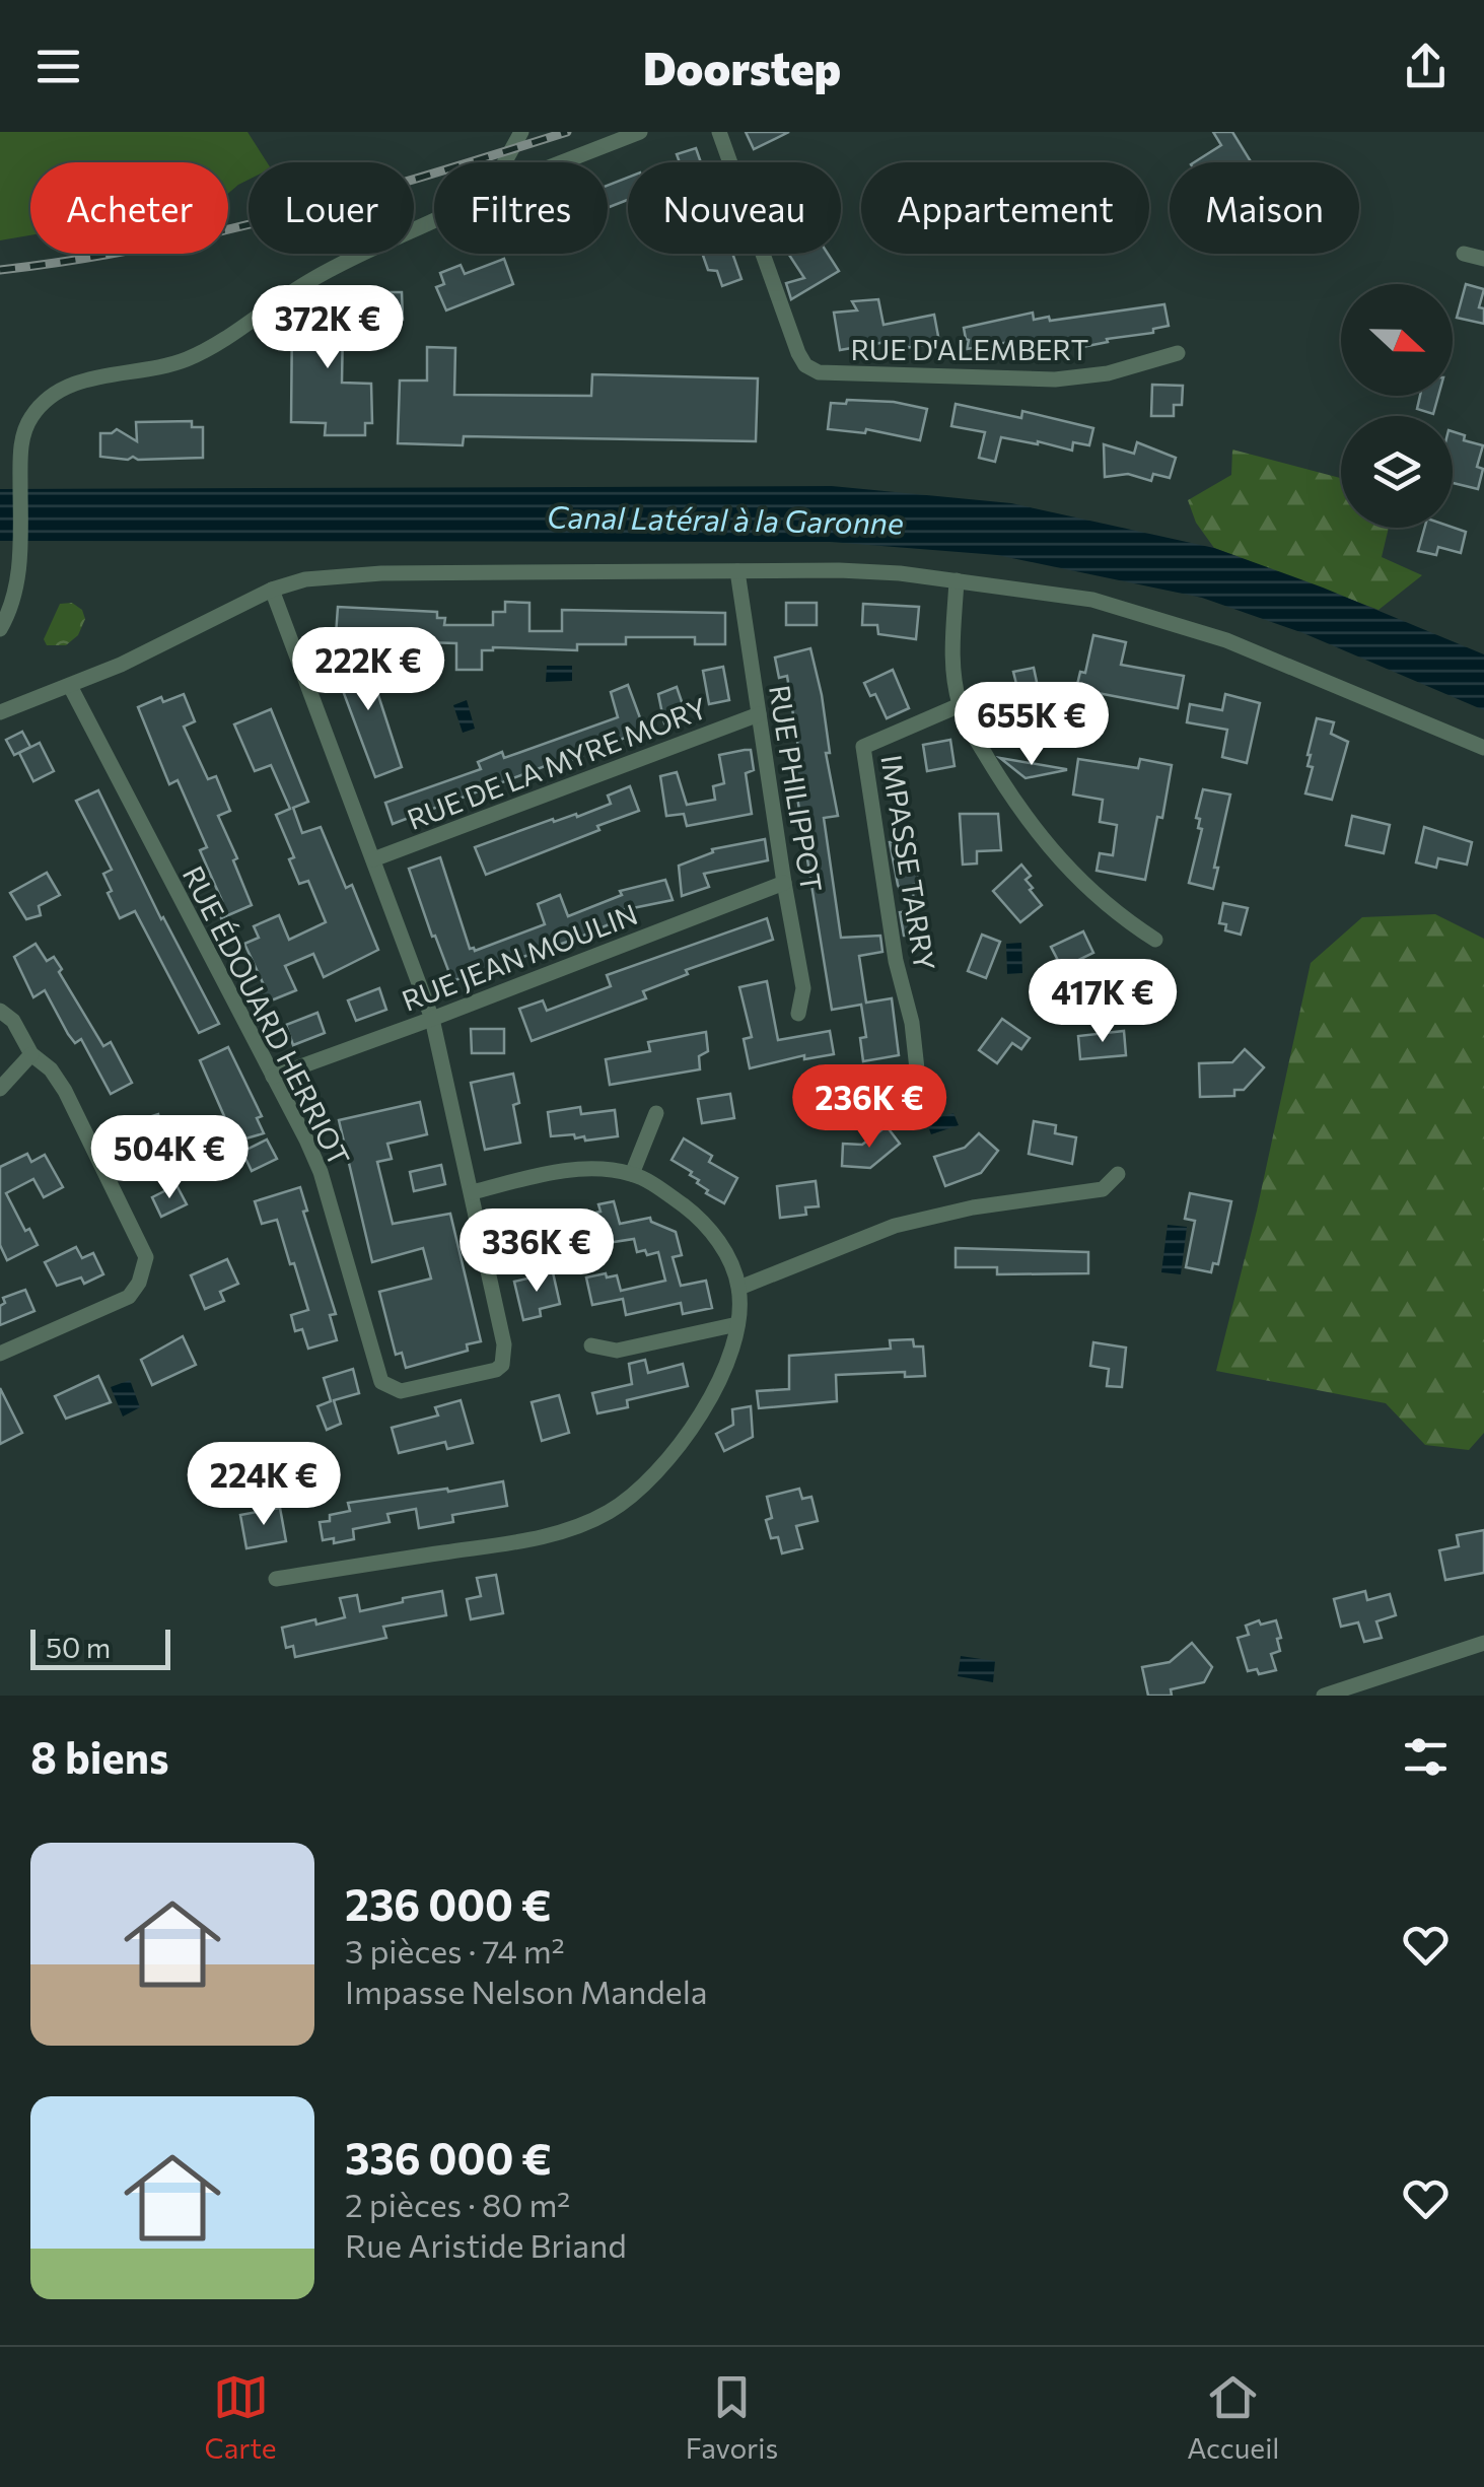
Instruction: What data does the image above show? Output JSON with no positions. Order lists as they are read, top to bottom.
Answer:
{
  "streets": {
    "street": [
      "RUE D'ALEMBERT",
      "RUE DE LA MYRE MORY",
      "RUE PHILIPPOT",
      "IMPASSE TARRY",
      "RUE JEAN MOULIN",
      "RUE ÉDOUARD HERRIOT"
    ]
  },
  "crossings": [
    ["RUE DE LA MYRE MORY", "RUE PHILIPPOT"],
    ["RUE PHILIPPOT", "RUE JEAN MOULIN"],
    ["RUE JEAN MOULIN", "RUE ÉDOUARD HERRIOT"]
  ],
  "water": ["Canal Latéral à la Garonne"],
  "scale_bar": "50 m",
  "north": "right",
  "page": {
    "header": "Doorstep",
    "chip": [
      "Acheter",
      "Louer",
      "Filtres",
      "Nouveau",
      "Appartement",
      "Maison"
    ],
    "price": [
      "372K €",
      "222K €",
      "655K €",
      "417K €",
      "236K €",
      "504K €",
      "336K €",
      "224K €"
    ],
    "scale": "50 m",
    "heading": "8 biens",
    "list": [
      {
        "name": "236 000 €",
        "note": "3 pièces · 74 m² · Impasse Nelson Mandela"
      },
      {
        "name": "336 000 €",
        "note": "2 pièces · 80 m² · Rue Aristide Briand"
      }
    ],
    "tabs": ["Carte", "Favoris", "Accueil"]
  }
}
